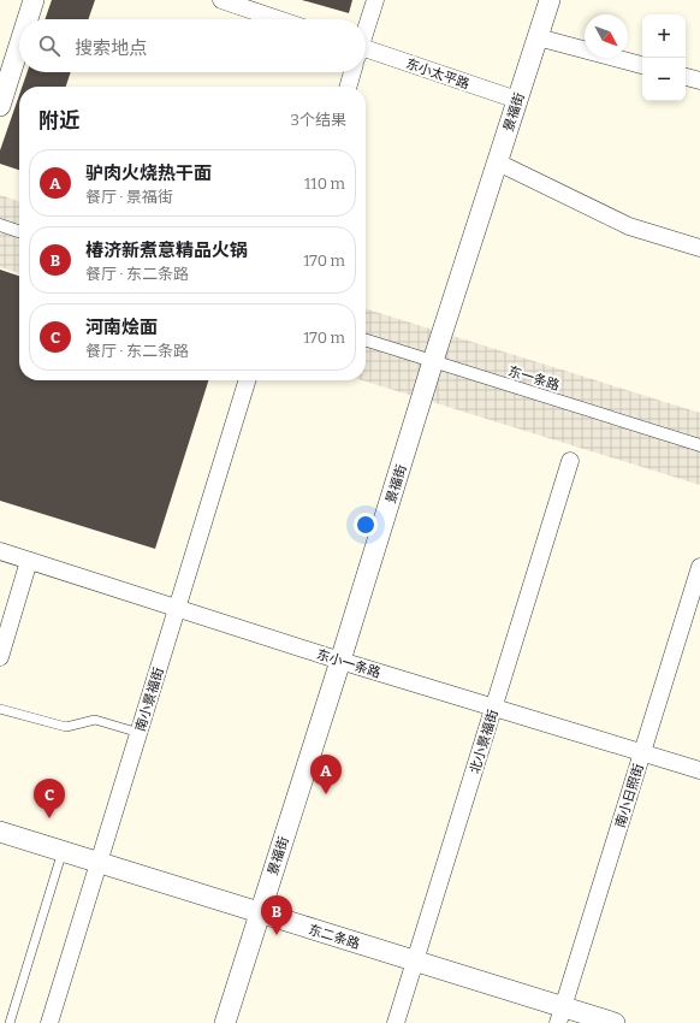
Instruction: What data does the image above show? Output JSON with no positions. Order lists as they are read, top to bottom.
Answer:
{
  "streets": {
    "street": [
      "东小太平路",
      "景福街",
      "东一条路",
      "东小一条路",
      "南小景福街",
      "北小景福街",
      "南小日照街",
      "东二条路"
    ]
  },
  "crossings": [
    ["东小太平路", "景福街"],
    ["景福街", "东一条路"],
    ["景福街", "东小一条路"],
    ["景福街", "东二条路"],
    ["东小一条路", "南小景福街"],
    ["东小一条路", "北小景福街"],
    ["东小一条路", "南小日照街"],
    ["南小景福街", "东二条路"],
    ["北小景福街", "东二条路"],
    ["南小日照街", "东二条路"]
  ],
  "north": "bottom right",
  "page": {
    "map_buttons": ["+", "−"],
    "search": "搜索地点",
    "heading": ["附近", "3个结果"],
    "list": [
      {
        "mark": "A",
        "name": "驴肉火烧热干面",
        "note": "餐厅 · 景福街",
        "value": "110 m"
      },
      {
        "mark": "B",
        "name": "椿济新煮意精品火锅",
        "note": "餐厅 · 东二条路",
        "value": "170 m"
      },
      {
        "mark": "C",
        "name": "河南烩面",
        "note": "餐厅 · 东二条路",
        "value": "170 m"
      }
    ],
    "pins": ["A", "C", "B"]
  }
}
